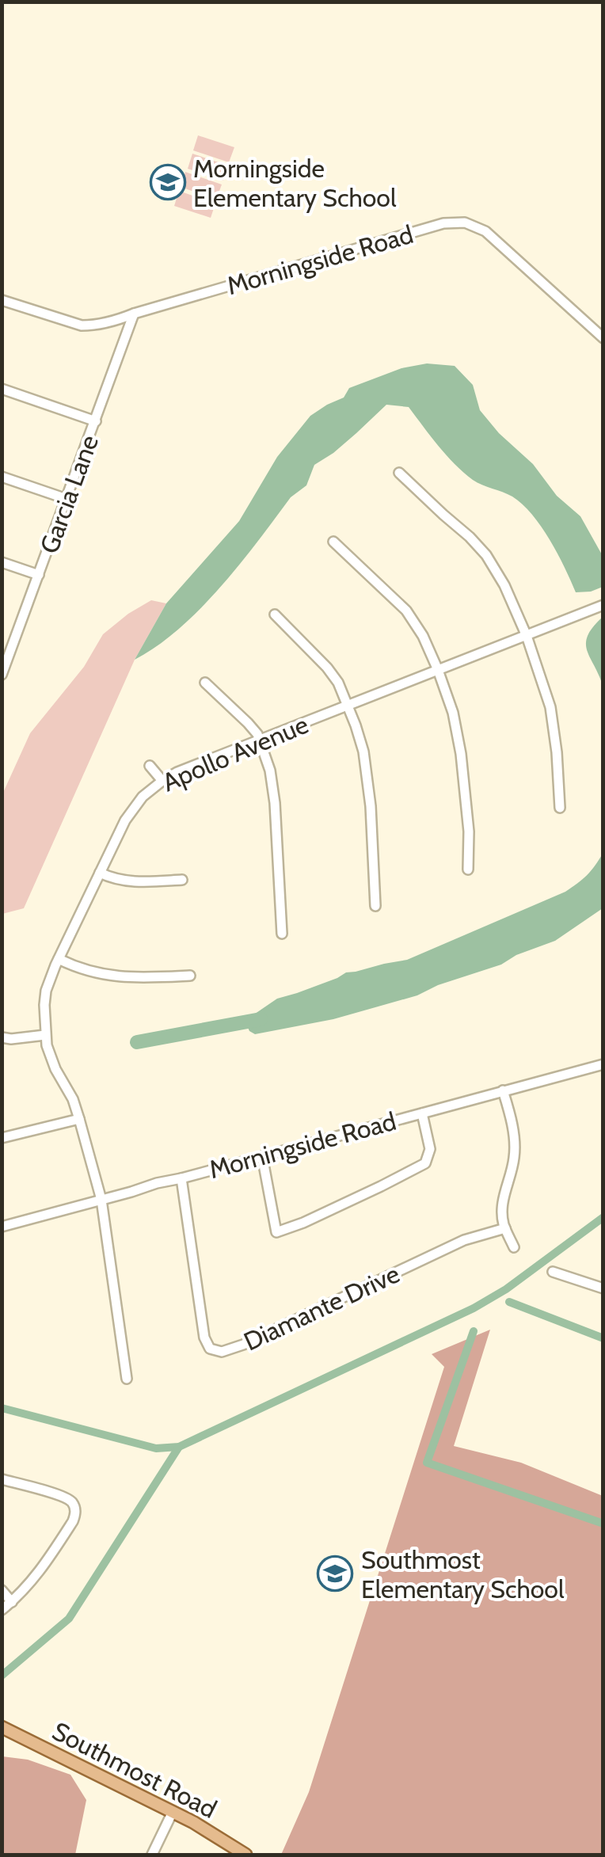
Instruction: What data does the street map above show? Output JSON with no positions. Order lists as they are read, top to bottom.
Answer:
{
  "streets": {
    "main road": ["Southmost Road"],
    "street": [
      "Morningside Road",
      "Garcia Lane",
      "Apollo Avenue",
      "Diamante Drive"
    ]
  },
  "crossings": [
    ["Morningside Road", "Garcia Lane"],
    ["Morningside Road", "Apollo Avenue"],
    ["Morningside Road", "Diamante Drive"]
  ],
  "places": {
    "school or university": ["Morningside Elementary School", "Southmost Elementary School"]
  }
}
